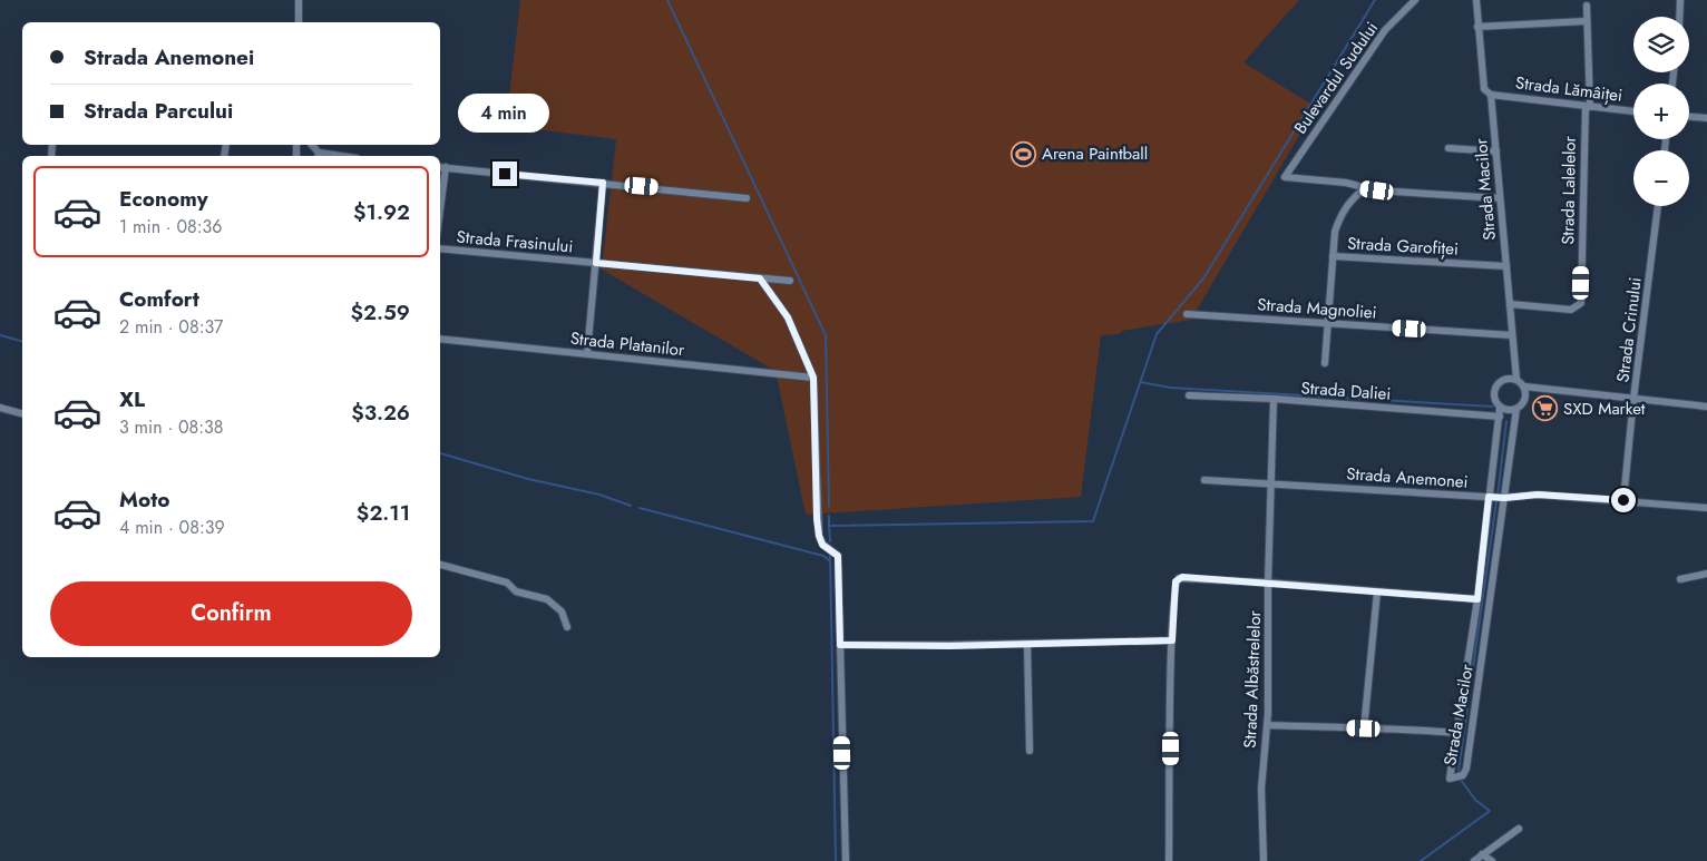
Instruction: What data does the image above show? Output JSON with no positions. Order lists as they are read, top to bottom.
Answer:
{
  "streets": {
    "street": [
      "Bulevardul Sudului",
      "Strada Lămâiței",
      "Strada Macilor",
      "Strada Lalelelor",
      "Strada Frasinului",
      "Strada Garofiței",
      "Strada Magnoliei",
      "Strada Crinului",
      "Strada Platanilor",
      "Strada Daliei",
      "Strada Anemonei",
      "Strada Albăstrelelor"
    ]
  },
  "crossings": [
    ["Strada Lămâiței", "Strada Macilor"],
    ["Strada Lămâiței", "Strada Lalelelor"],
    ["Strada Macilor", "Strada Lalelelor"],
    ["Strada Macilor", "Strada Garofiței"],
    ["Strada Macilor", "Strada Magnoliei"],
    ["Strada Macilor", "Strada Daliei"],
    ["Strada Macilor", "Strada Anemonei"],
    ["Strada Crinului", "Strada Anemonei"],
    ["Strada Daliei", "Strada Albăstrelelor"],
    ["Strada Anemonei", "Strada Albăstrelelor"]
  ],
  "places": {
    "sports": ["Arena Paintball"],
    "supermarket": ["SXD Market"]
  },
  "page": {
    "map_buttons": ["+", "−"],
    "banner": ["Strada Anemonei", "Strada Parcului"],
    "bubble": "4 min",
    "list": [
      {
        "name": "Economy",
        "note": "1 min · 08:36",
        "value": "$1.92"
      },
      {
        "name": "Comfort",
        "note": "2 min · 08:37",
        "value": "$2.59"
      },
      {
        "name": "XL",
        "note": "3 min · 08:38",
        "value": "$3.26"
      },
      {
        "name": "Moto",
        "note": "4 min · 08:39",
        "value": "$2.11"
      }
    ],
    "buttons": "Confirm"
  }
}
